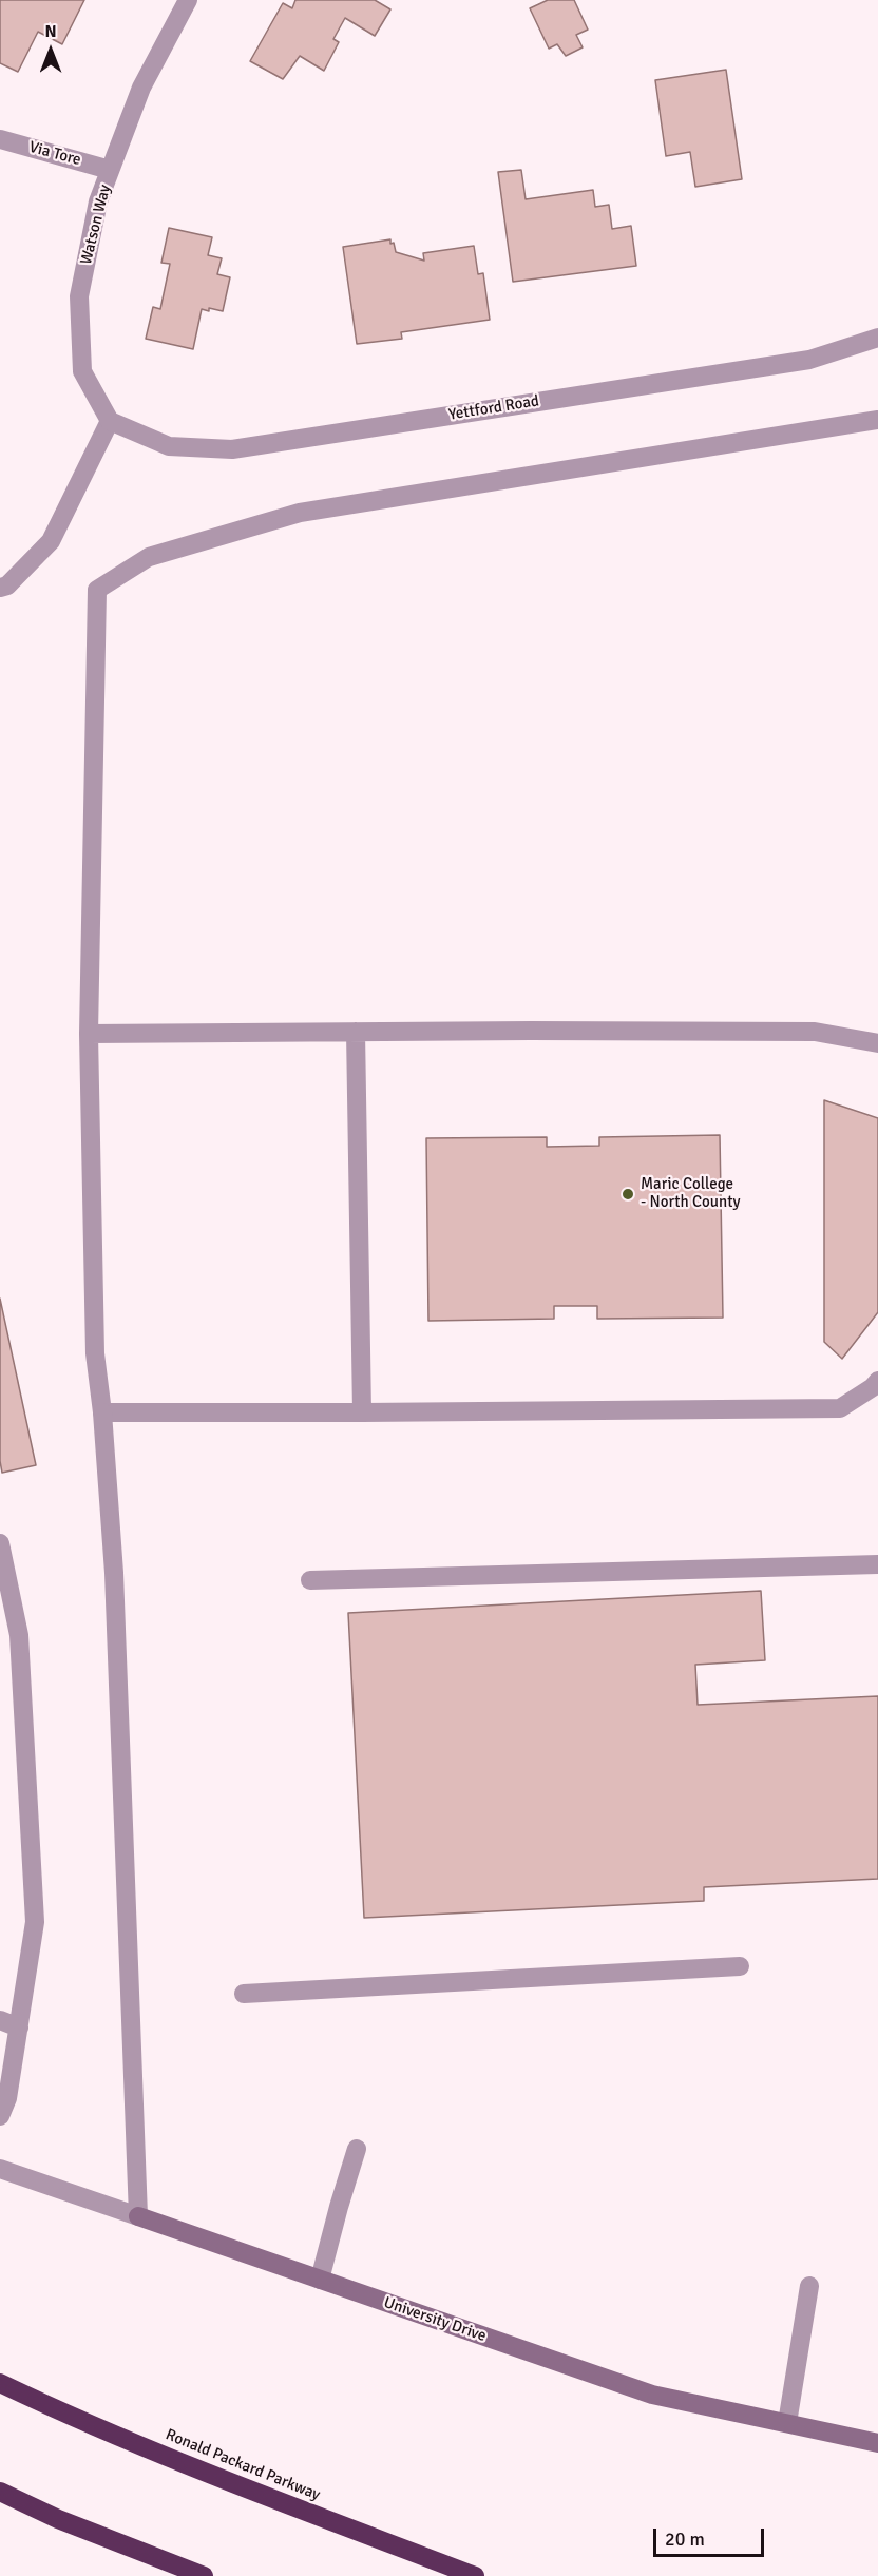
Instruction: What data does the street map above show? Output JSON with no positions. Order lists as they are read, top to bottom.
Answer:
{
  "streets": {
    "highway": ["Ronald Packard Parkway"],
    "street": [
      "Via Tore",
      "Watson Way",
      "Yettford Road",
      "University Drive"
    ]
  },
  "crossings": [
    ["Via Tore", "Watson Way"],
    ["Watson Way", "Yettford Road"]
  ],
  "places": ["Maric College - North County"],
  "scale_bar": "20 m",
  "north": "top"
}
